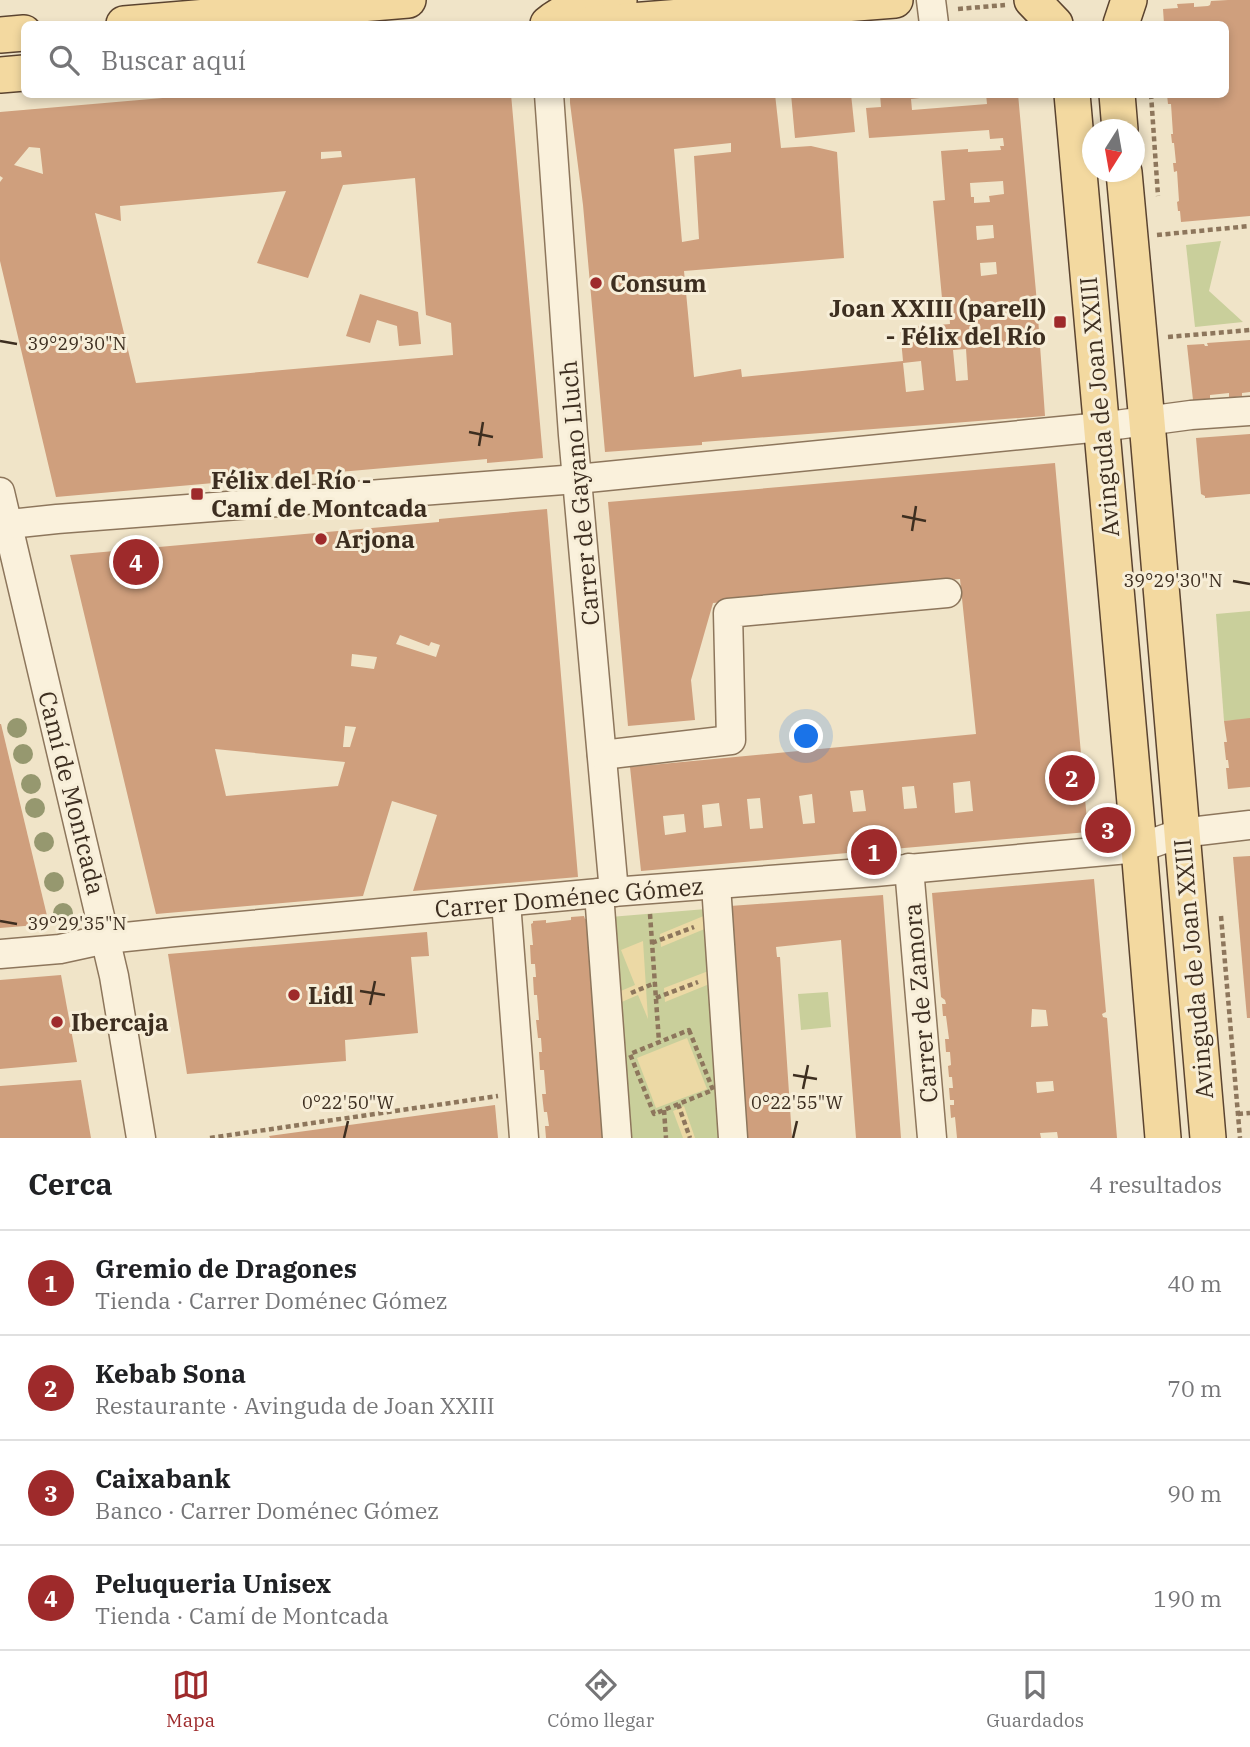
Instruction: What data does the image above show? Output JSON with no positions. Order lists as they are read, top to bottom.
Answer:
{
  "streets": {
    "main road": ["Avinguda de Joan XXIII"],
    "street": [
      "Carrer de Gayano Lluch",
      "Camí de Montcada",
      "Carrer Doménec Gómez",
      "Carrer de Zamora"
    ]
  },
  "crossings": [
    ["Avinguda de Joan XXIII", "Carrer Doménec Gómez"],
    ["Carrer de Gayano Lluch", "Carrer Doménec Gómez"],
    ["Camí de Montcada", "Carrer Doménec Gómez"],
    ["Carrer Doménec Gómez", "Carrer de Zamora"]
  ],
  "places": {
    "other": [
      "Consum",
      "Arjona",
      "Lidl",
      "Ibercaja"
    ],
    "transit": ["Joan XXIII (parell) - Félix del Río", "Félix del Río - Camí de Montcada"]
  },
  "north": "bottom",
  "page": {
    "search": "Buscar aquí",
    "pins": [
      "4",
      "2",
      "3",
      "1"
    ],
    "heading": ["Cerca", "4 resultados"],
    "list": [
      {
        "mark": "1",
        "name": "Gremio de Dragones",
        "note": "Tienda · Carrer Doménec Gómez",
        "value": "40 m"
      },
      {
        "mark": "2",
        "name": "Kebab Sona",
        "note": "Restaurante · Avinguda de Joan XXIII",
        "value": "70 m"
      },
      {
        "mark": "3",
        "name": "Caixabank",
        "note": "Banco · Carrer Doménec Gómez",
        "value": "90 m"
      },
      {
        "mark": "4",
        "name": "Peluqueria Unisex",
        "note": "Tienda · Camí de Montcada",
        "value": "190 m"
      }
    ],
    "nav": ["Mapa", "Cómo llegar", "Guardados"]
  },
  "coordinates": [
    "39°29'30\"N",
    "39°29'35\"N",
    "0°22'50\"W",
    "0°22'55\"W"
  ]
}
